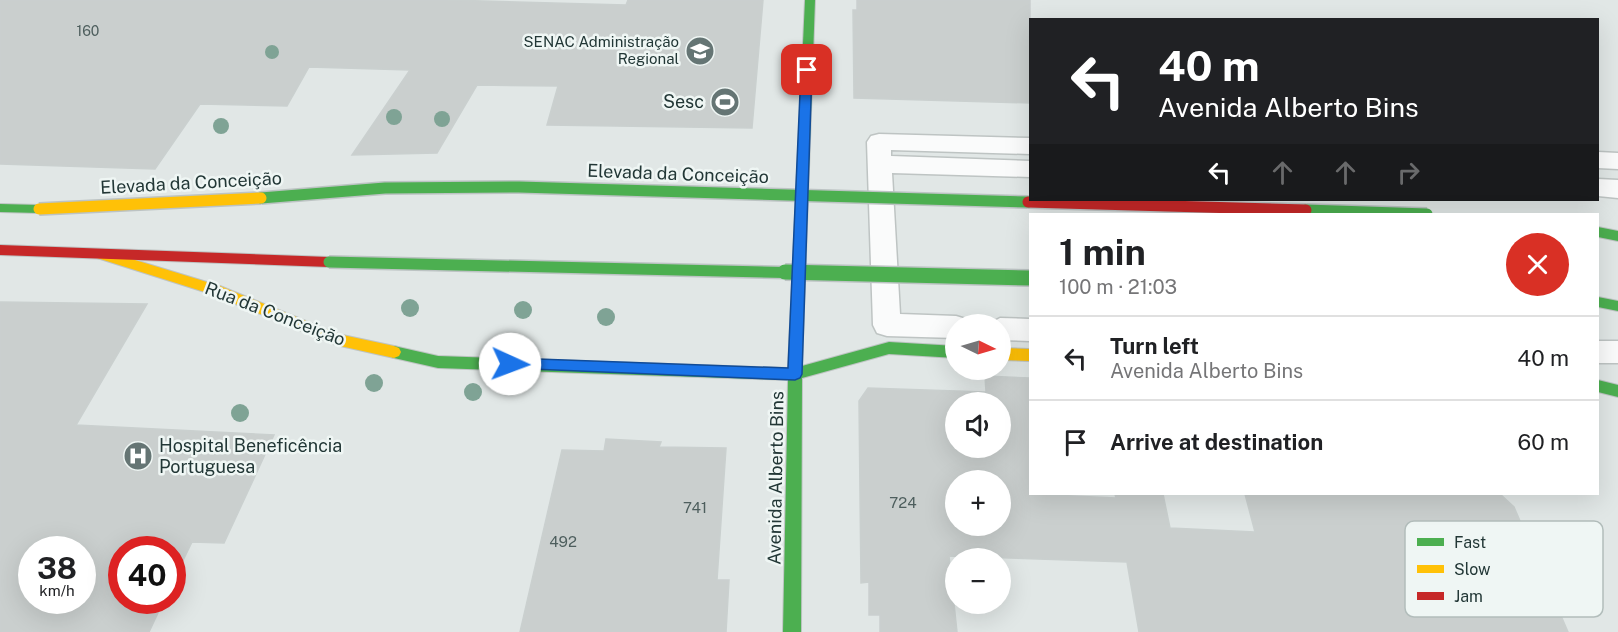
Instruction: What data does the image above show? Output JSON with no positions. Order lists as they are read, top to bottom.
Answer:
{
  "streets": {
    "main road": ["Elevada da Conceição", "Rua da Conceição", "Avenida Alberto Bins"]
  },
  "crossings": [
    ["Rua da Conceição", "Avenida Alberto Bins"]
  ],
  "places": {
    "school or university": ["SENAC Administração Regional"],
    "sports": ["Sesc"],
    "hospital": ["Hospital Beneficência Portuguesa"]
  },
  "house_numbers": [
    "160",
    "724",
    "741",
    "492"
  ],
  "legend": ["Fast", "Slow", "Jam"],
  "north": "right",
  "page": {
    "turn": ["40 m", "Avenida Alberto Bins"],
    "heading": ["1 min", "100 m · 21:03"],
    "map_buttons": ["+", "−"],
    "list": [
      {
        "name": "Turn left",
        "note": "Avenida Alberto Bins",
        "value": "40 m"
      },
      {
        "name": "Arrive at destination",
        "value": "60 m"
      }
    ],
    "speed": "38 km/h",
    "limit": "40"
  }
}
